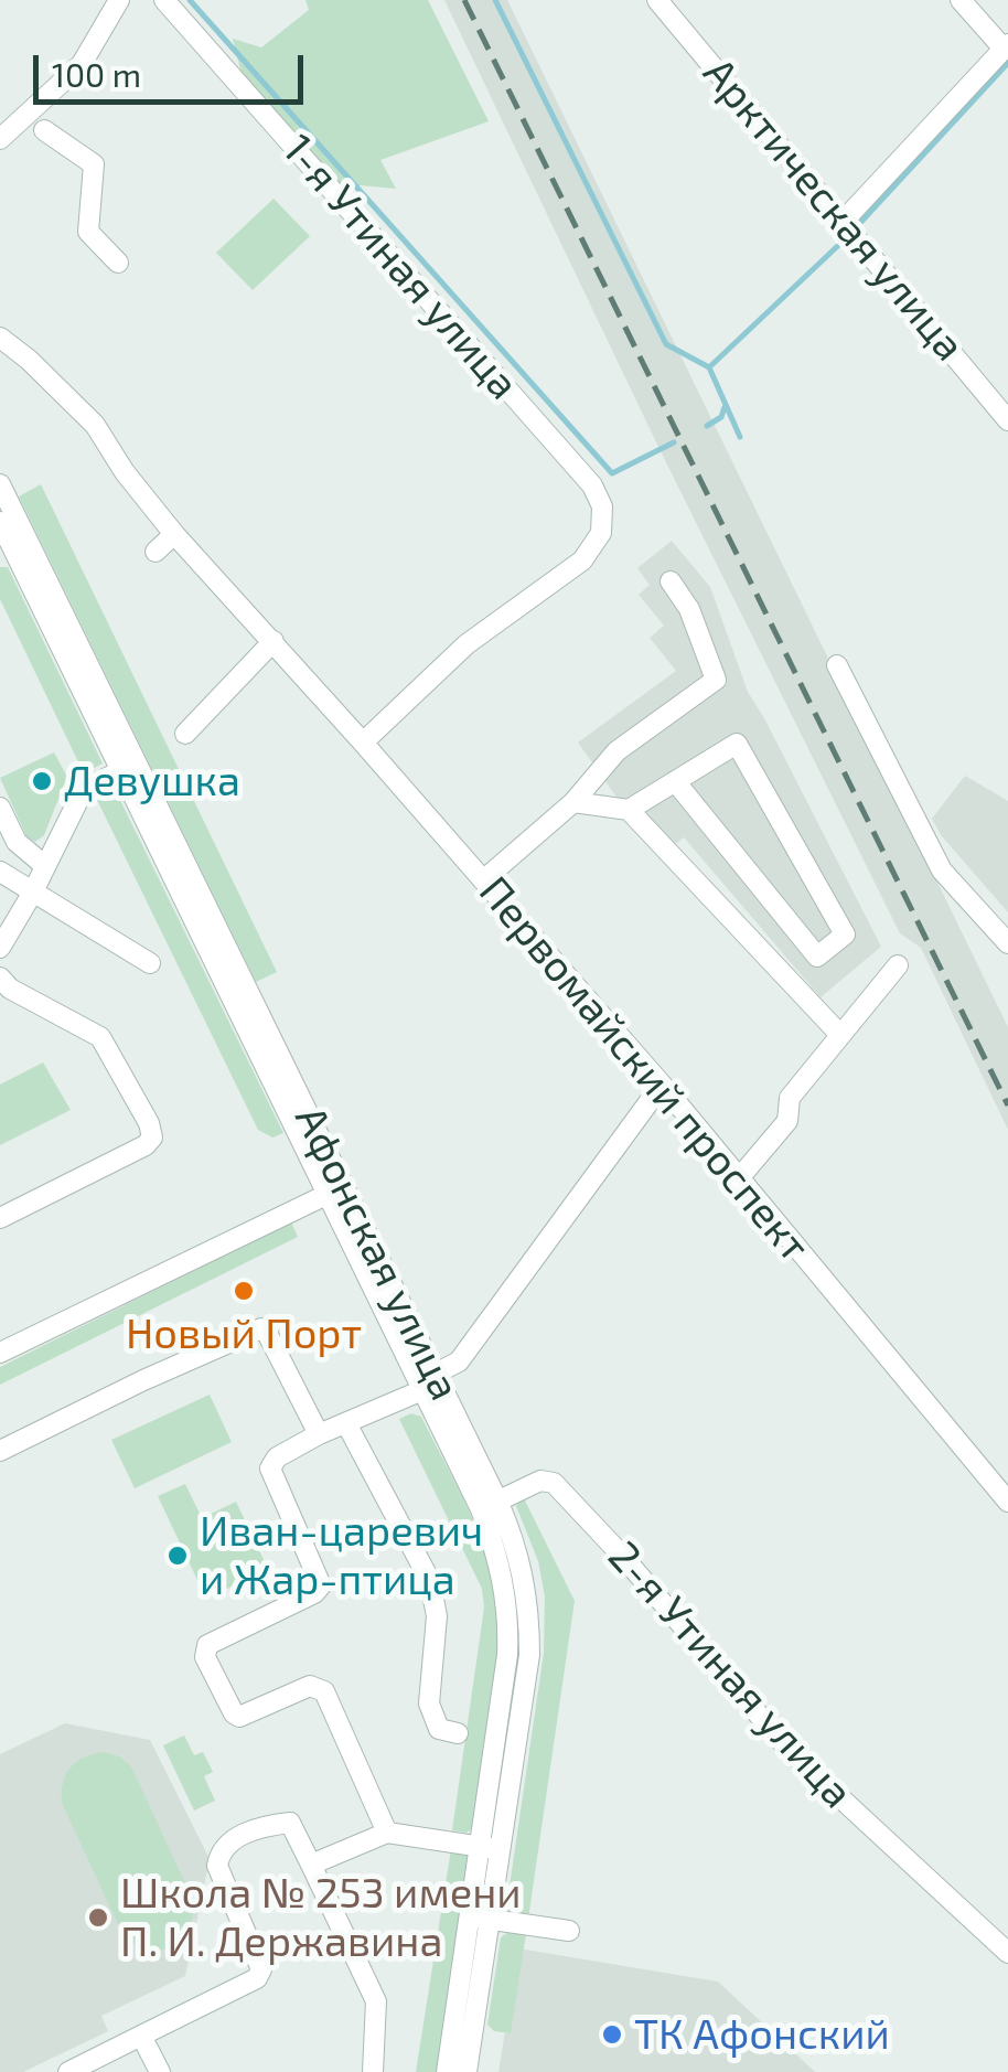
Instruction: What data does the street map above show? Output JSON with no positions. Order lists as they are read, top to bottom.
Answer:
{
  "streets": {
    "street": [
      "Арктическая улица",
      "1-я Утиная улица",
      "Первомайский проспект",
      "Афонская улица",
      "2-я Утиная улица"
    ]
  },
  "crossings": [
    ["1-я Утиная улица", "Первомайский проспект"],
    ["Афонская улица", "2-я Утиная улица"]
  ],
  "places": [
    "Девушка",
    "Новый Порт",
    "Иван-царевич и Жар-птица",
    "Школа № 253 имени П. И. Державина",
    "ТК Афонский"
  ],
  "scale_bar": "100 m"
}
